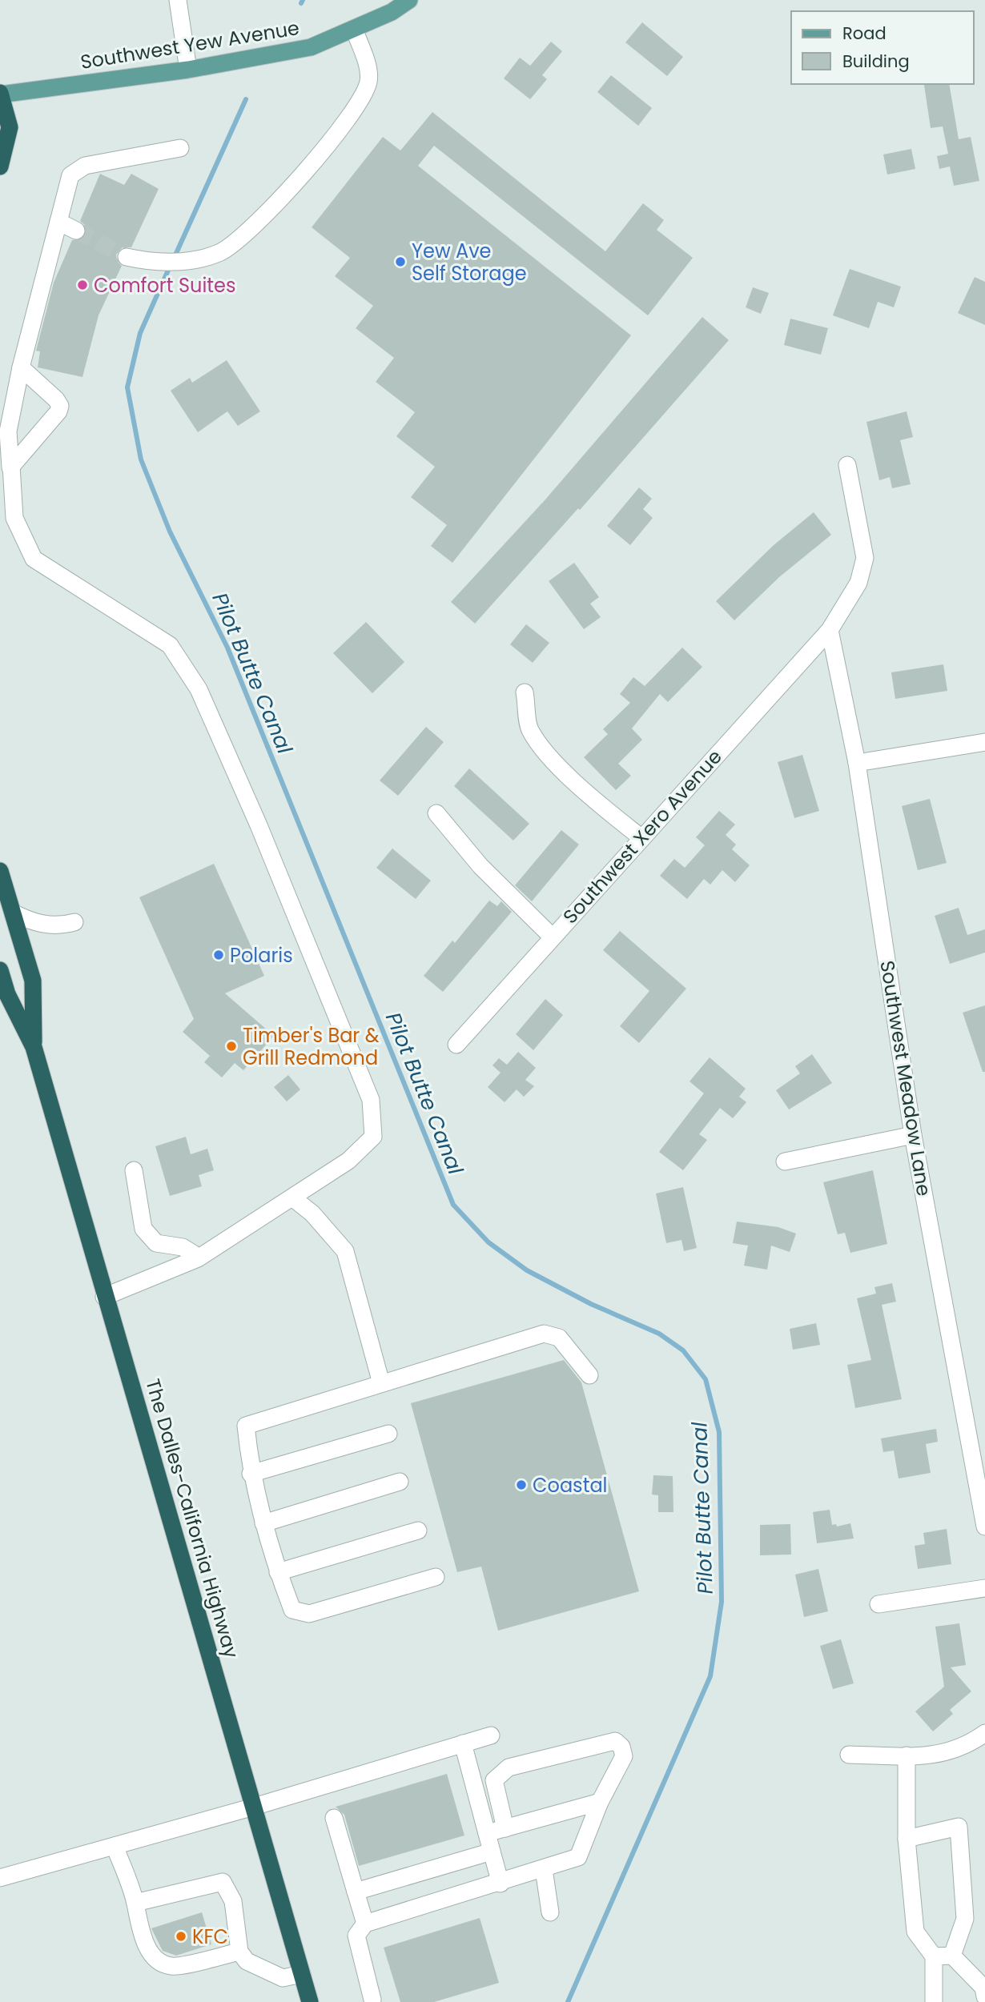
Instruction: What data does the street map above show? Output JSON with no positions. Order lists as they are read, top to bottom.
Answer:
{
  "streets": {
    "highway": ["The Dalles-California Highway"],
    "main road": ["Southwest Yew Avenue"],
    "street": ["Southwest Xero Avenue", "Southwest Meadow Lane"]
  },
  "crossings": [
    ["Southwest Xero Avenue", "Southwest Meadow Lane"]
  ],
  "water": ["Pilot Butte Canal"],
  "places": [
    "Yew Ave Self Storage",
    "Comfort Suites",
    "Polaris",
    "Timber's Bar & Grill Redmond",
    "Coastal",
    "KFC"
  ],
  "legend": ["Road", "Building"]
}
